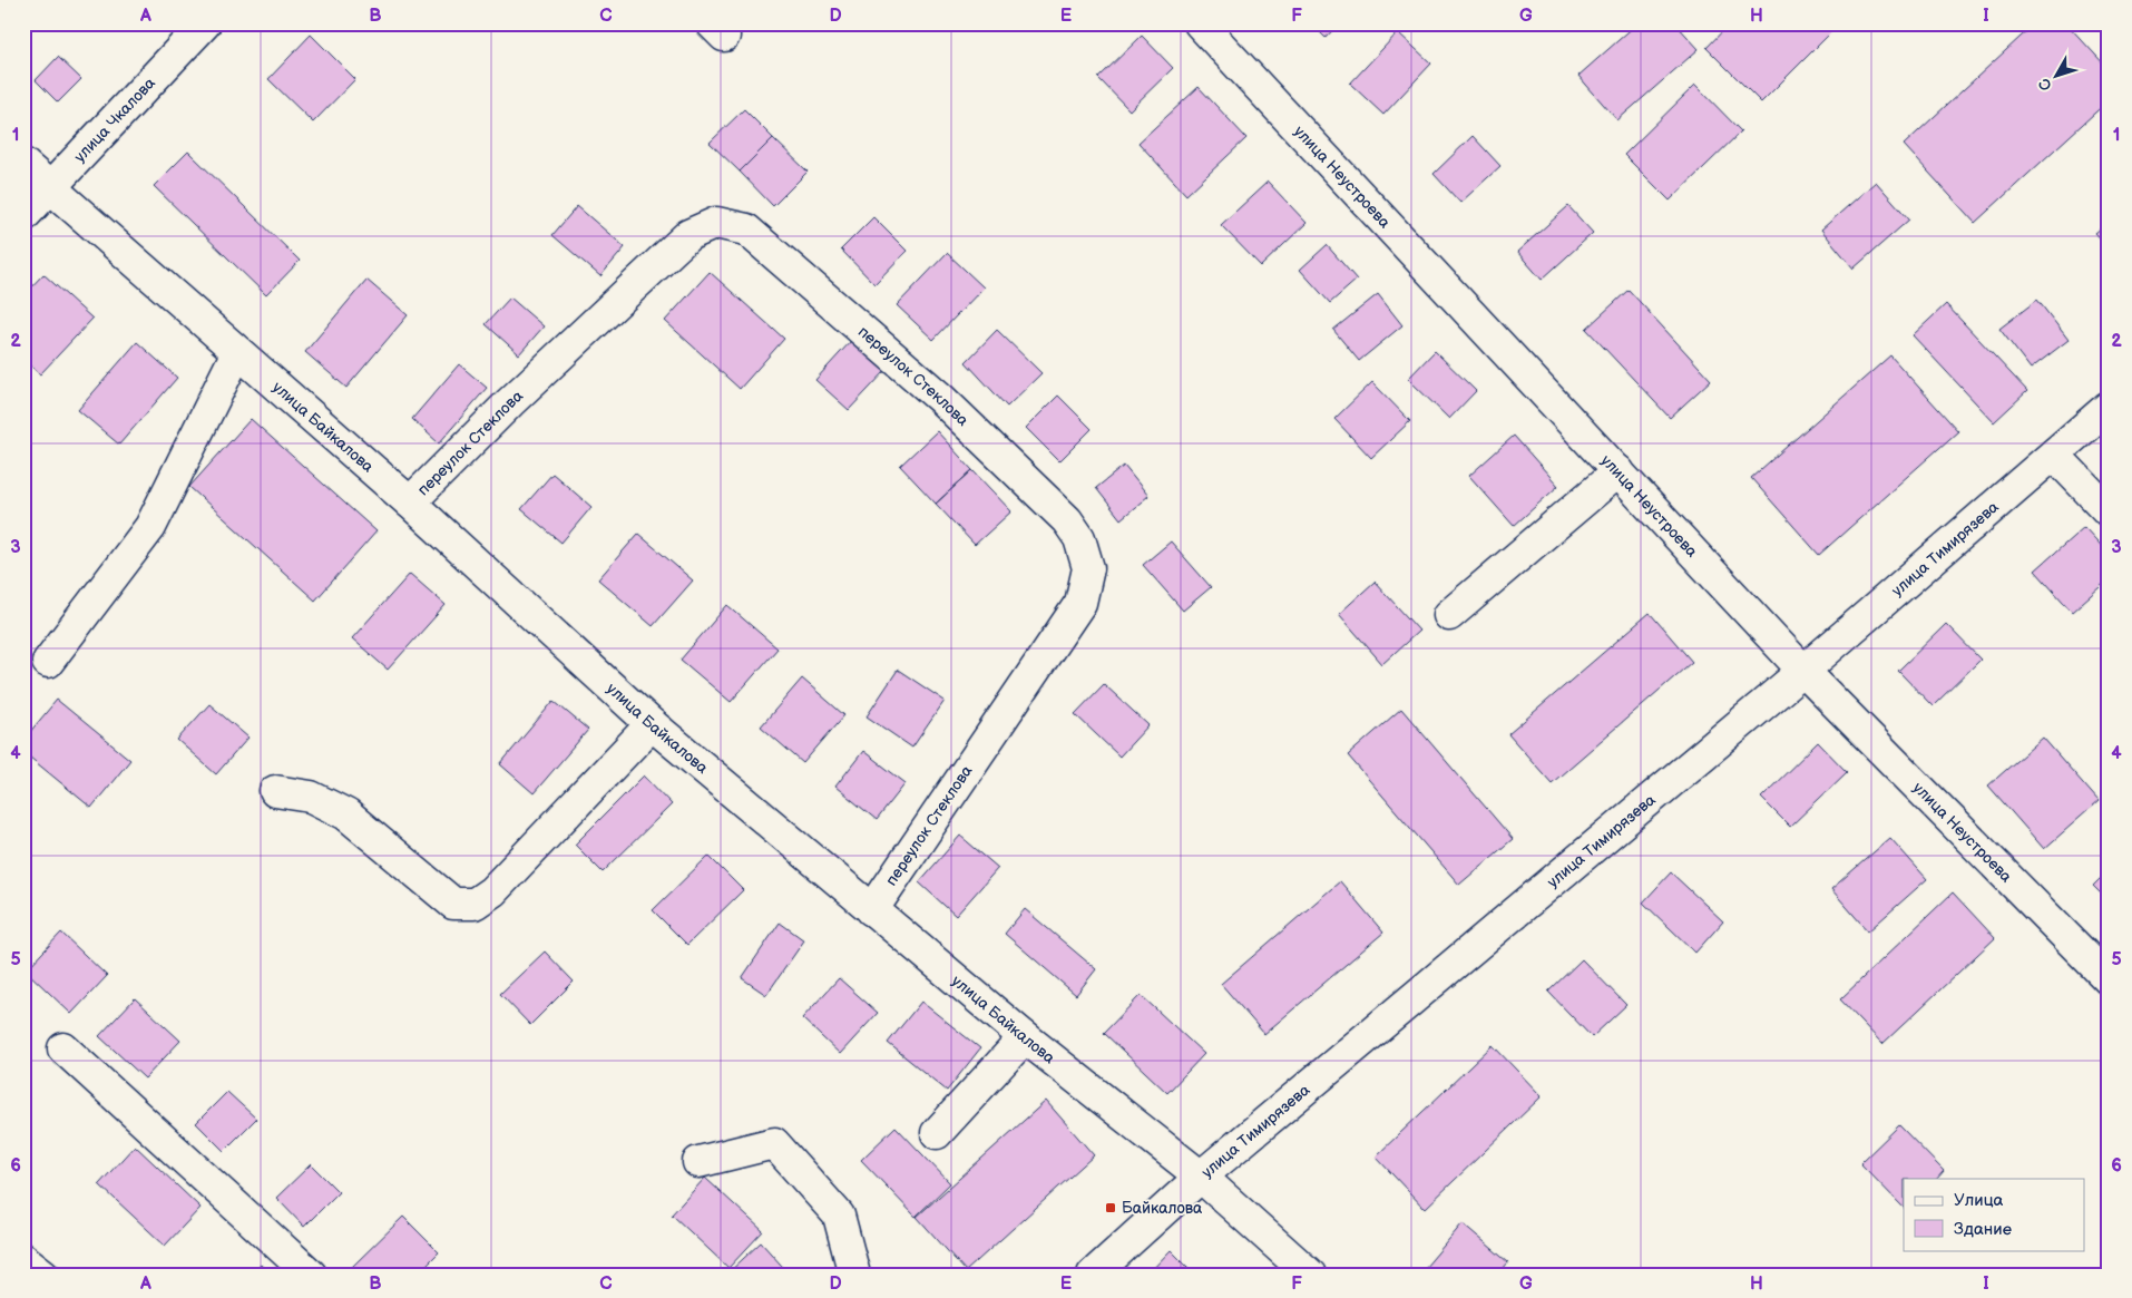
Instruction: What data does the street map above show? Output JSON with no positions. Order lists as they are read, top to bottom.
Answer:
{
  "streets": {
    "street": [
      "улица Чкалова",
      "улица Неустроева",
      "переулок Стеклова",
      "улица Байкалова",
      "улица Тимирязева"
    ]
  },
  "crossings": [
    ["улица Чкалова", "улица Байкалова"],
    ["улица Неустроева", "улица Тимирязева"],
    ["переулок Стеклова", "улица Байкалова"],
    ["улица Байкалова", "улица Тимирязева"]
  ],
  "places": {
    "transit": ["Байкалова"]
  },
  "legend": ["Улица", "Здание"],
  "north": "bottom left",
  "grid": {
    "columns": [
      "A",
      "B",
      "C",
      "D",
      "E",
      "F",
      "G",
      "H",
      "I"
    ],
    "rows": [
      "1",
      "2",
      "3",
      "4",
      "5",
      "6"
    ]
  }
}
